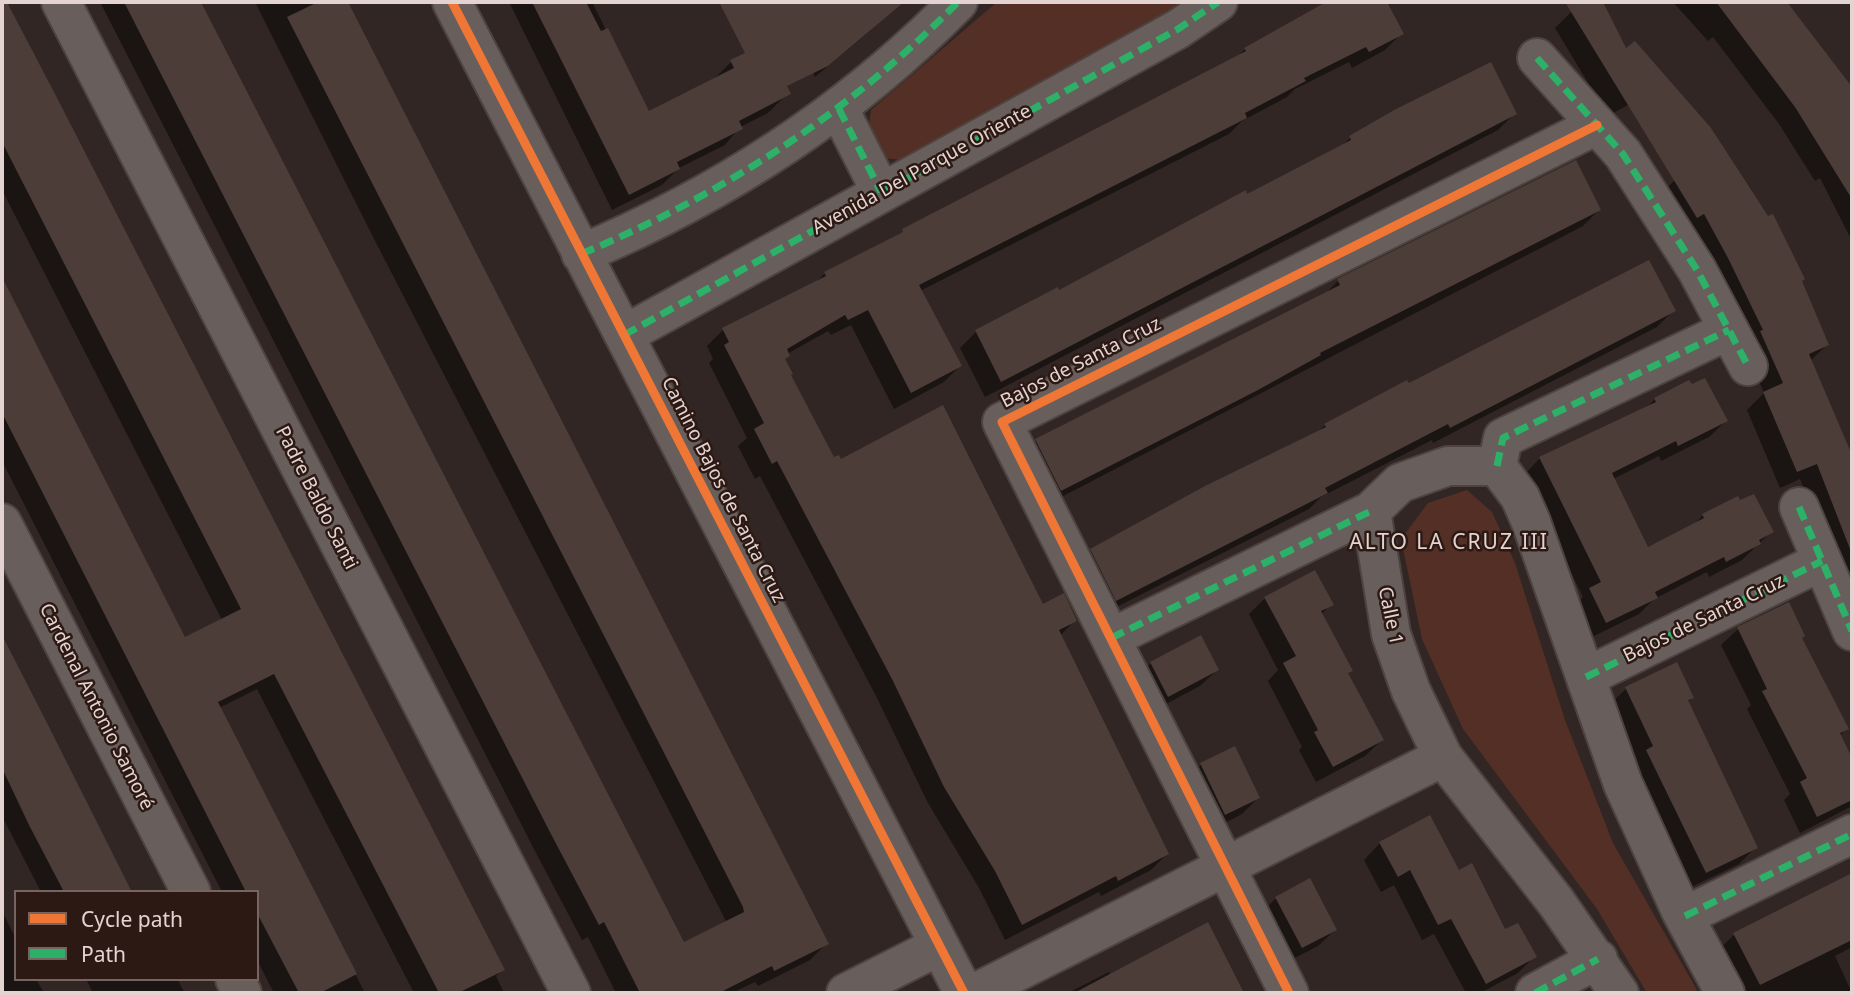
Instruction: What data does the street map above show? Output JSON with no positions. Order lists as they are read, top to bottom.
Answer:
{
  "streets": {
    "street": [
      "Avenida Del Parque Oriente",
      "Bajos de Santa Cruz",
      "Camino Bajos de Santa Cruz",
      "Padre Baldo Santi",
      "Calle 1",
      "Cardenal Antonio Samoré"
    ]
  },
  "crossings": [
    ["Avenida Del Parque Oriente", "Camino Bajos de Santa Cruz"]
  ],
  "districts": ["ALTO LA CRUZ III"],
  "legend": ["Cycle path", "Path"]
}
